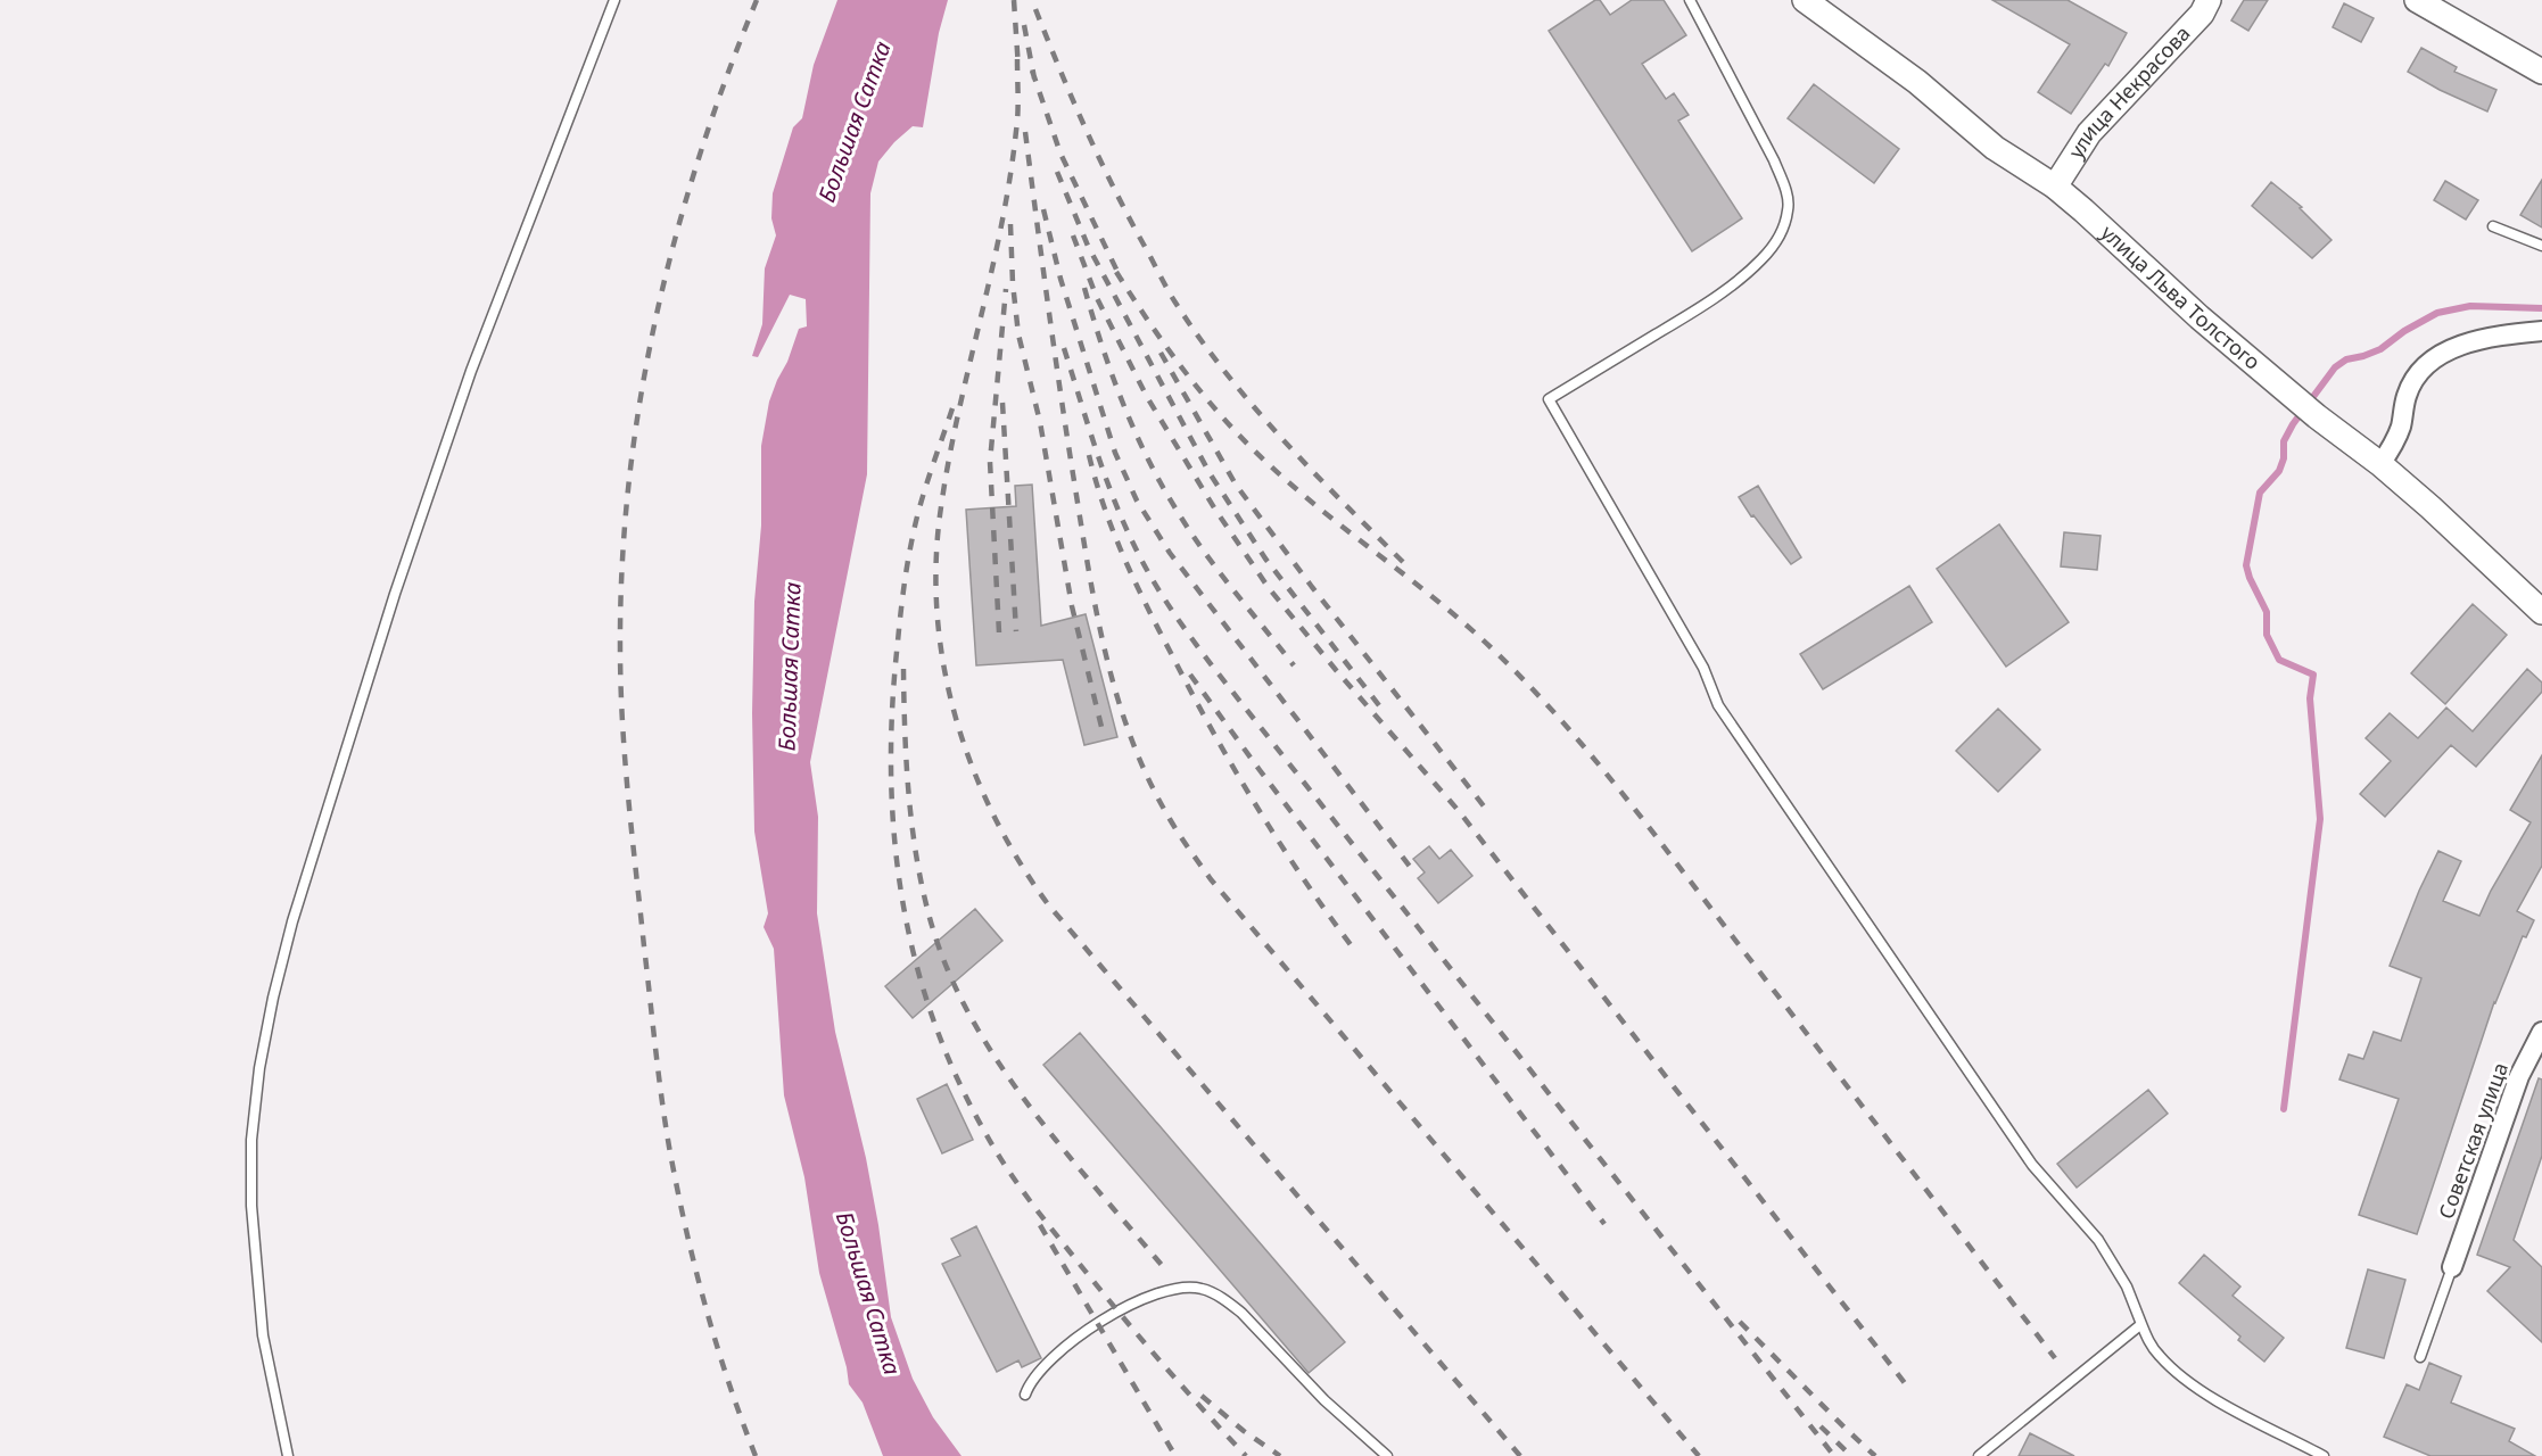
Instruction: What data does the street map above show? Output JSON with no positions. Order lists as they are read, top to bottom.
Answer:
{
  "streets": {
    "street": ["улица Некрасова", "улица Льва Толстого", "Советская улица"]
  },
  "crossings": [
    ["улица Некрасова", "улица Льва Толстого"]
  ],
  "water": ["Большая Сатка"]
}
